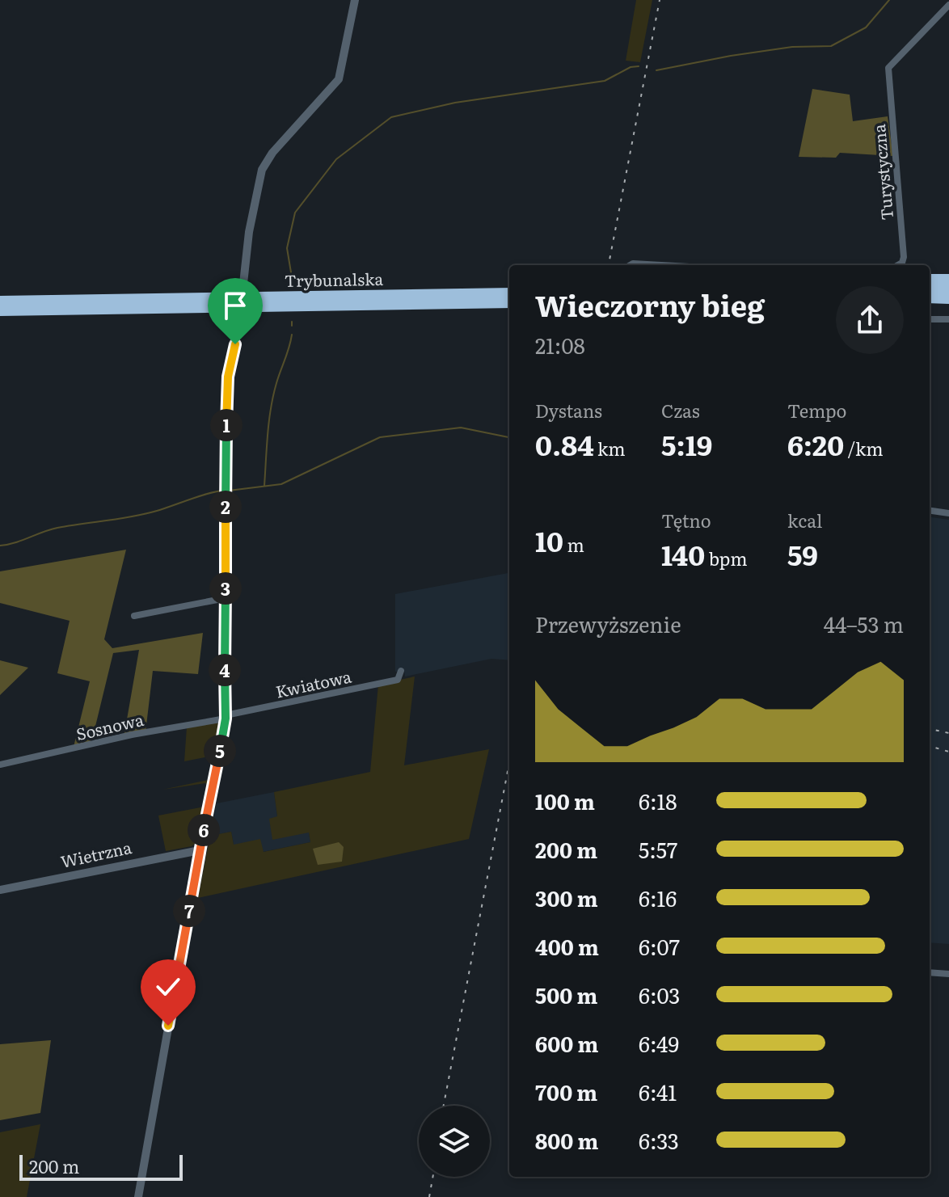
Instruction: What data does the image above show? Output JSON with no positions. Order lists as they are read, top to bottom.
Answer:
{
  "streets": {
    "highway": ["Trybunalska"],
    "street": [
      "Turystyczna",
      "Kwiatowa",
      "Sosnowa",
      "Wietrzna"
    ]
  },
  "crossings": [
    ["Kwiatowa", "Sosnowa"]
  ],
  "scale_bar": "200 m",
  "page": {
    "heading": ["Wieczorny bieg", "21:08"],
    "stats": [
      ["Dystans", "0.84 km"],
      ["Czas", "5:19"],
      ["Tempo", "6:20 /km"],
      ["10 m"],
      ["Tętno", "140 bpm"],
      ["kcal", "59"]
    ],
    "pins": [
      "1",
      "2",
      "3",
      "4",
      "5",
      "6",
      "7"
    ],
    "chart": ["Przewyższenie", "44–53 m"],
    "list": [
      {
        "name": "100 m",
        "note": "6:18"
      },
      {
        "name": "200 m",
        "note": "5:57"
      },
      {
        "name": "300 m",
        "note": "6:16"
      },
      {
        "name": "400 m",
        "note": "6:07"
      },
      {
        "name": "500 m",
        "note": "6:03"
      },
      {
        "name": "600 m",
        "note": "6:49"
      },
      {
        "name": "700 m",
        "note": "6:41"
      },
      {
        "name": "800 m",
        "note": "6:33"
      }
    ],
    "scale": "200 m"
  }
}
